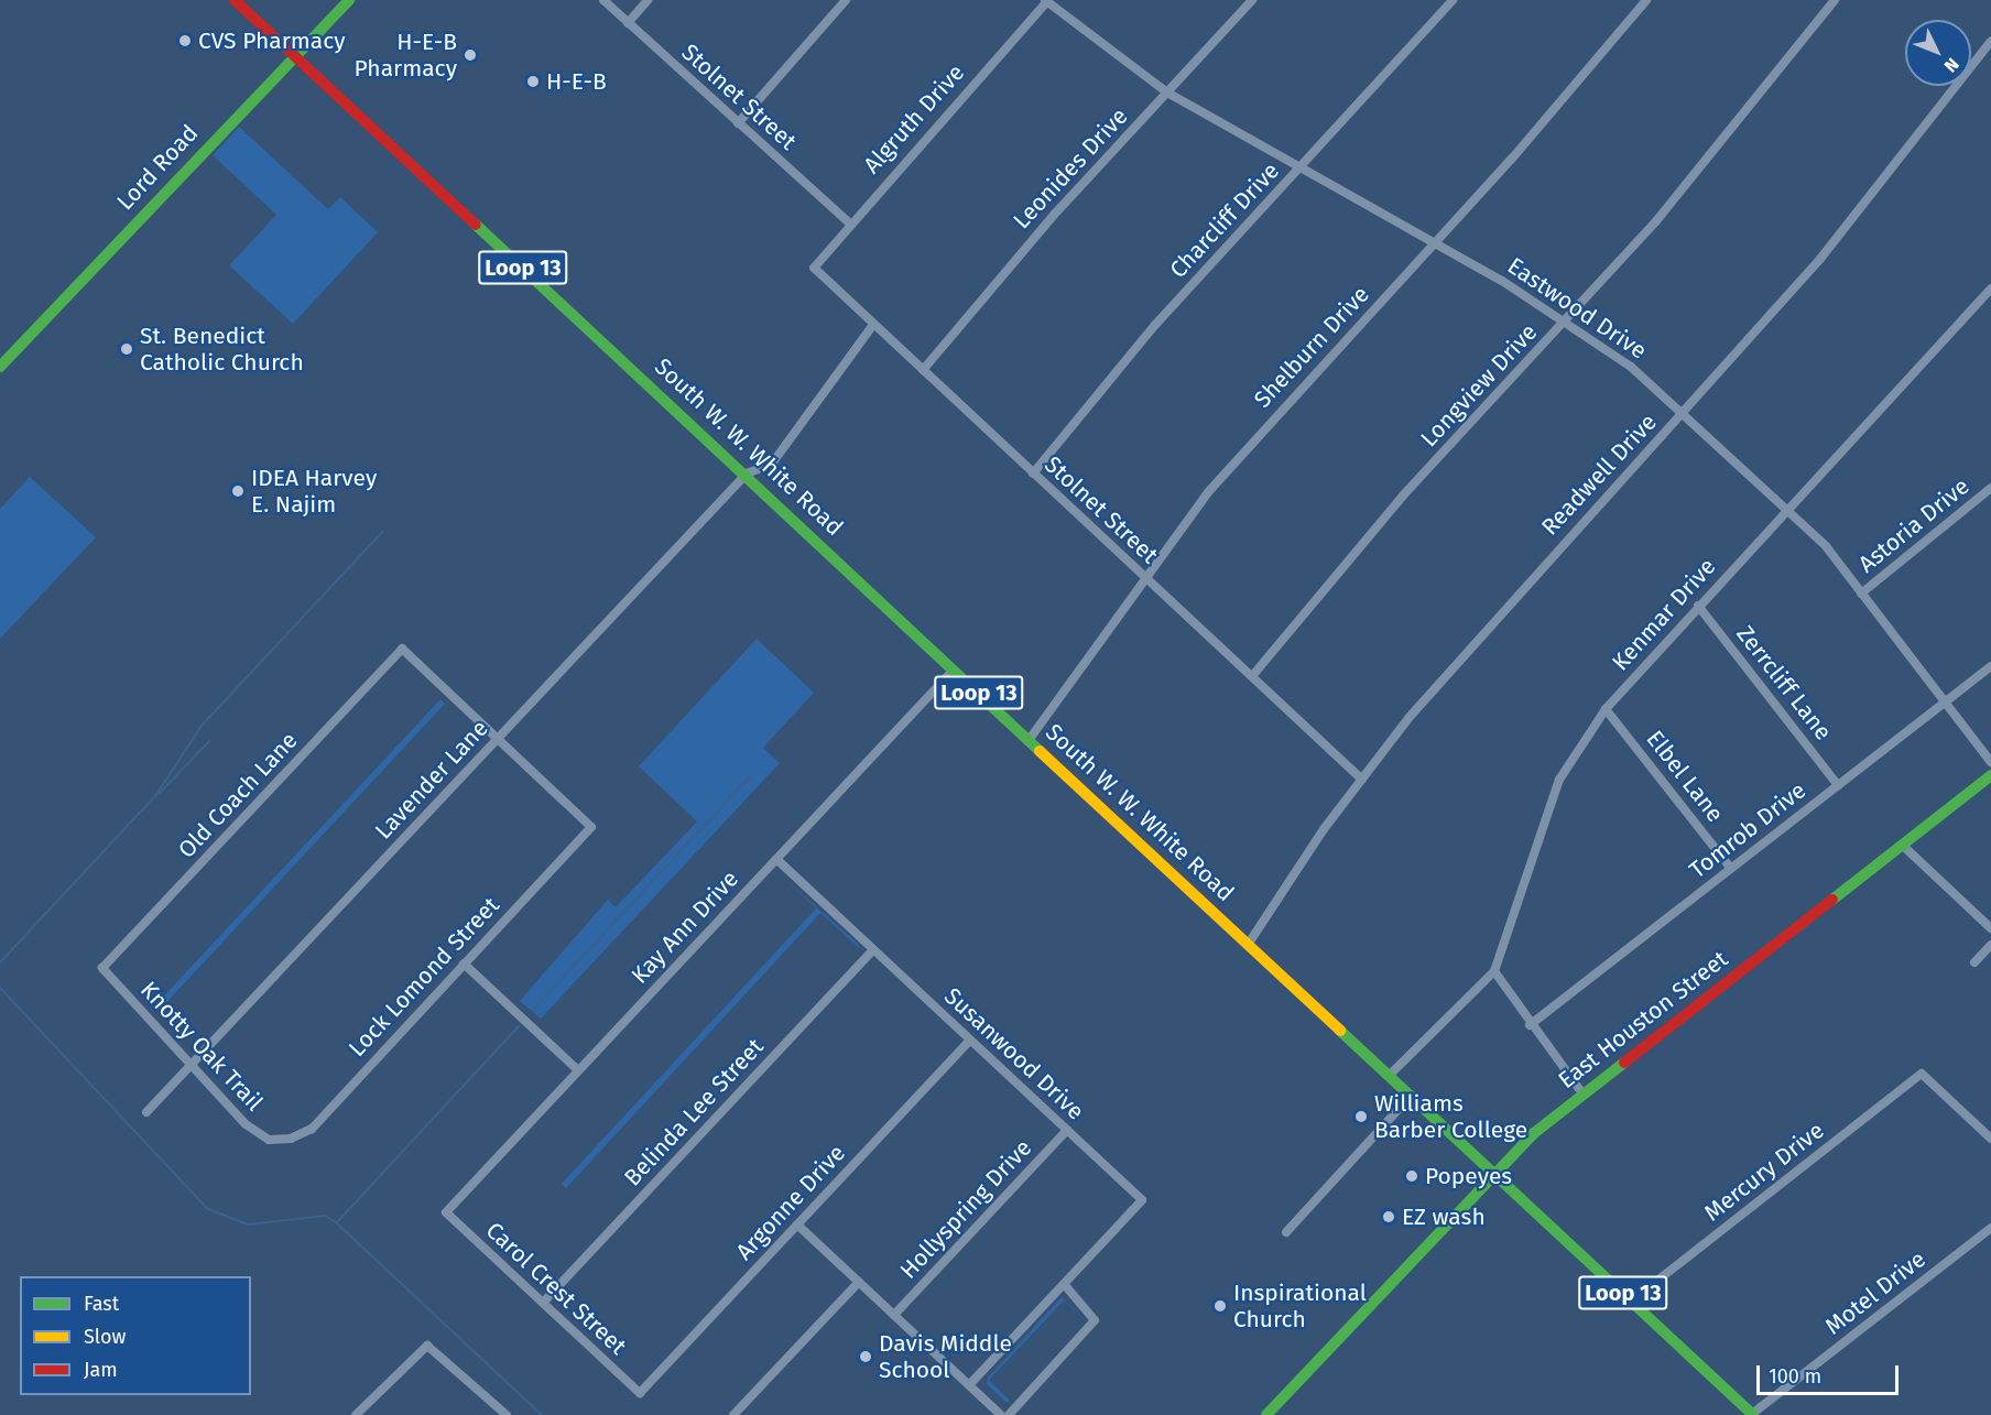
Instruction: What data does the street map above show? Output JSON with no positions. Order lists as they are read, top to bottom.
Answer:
{
  "streets": {
    "main road": [
      "Lord Road",
      "Loop 13",
      "South W. W. White Road",
      "East Houston Street"
    ],
    "street": [
      "Stolnet Street",
      "Algruth Drive",
      "Leonides Drive",
      "Charcliff Drive",
      "Eastwood Drive",
      "Shelburn Drive",
      "Longview Drive",
      "Readwell Drive",
      "Astoria Drive",
      "Kenmar Drive",
      "Zerrcliff Lane",
      "Elbel Lane",
      "Lavender Lane",
      "Old Coach Lane",
      "Tomrob Drive",
      "Kay Ann Drive",
      "Lock Lomond Street",
      "Knotty Oak Trail",
      "Susanwood Drive",
      "Belinda Lee Street",
      "Mercury Drive",
      "Argonne Drive",
      "Hollyspring Drive",
      "Carol Crest Street",
      "Motel Drive"
    ]
  },
  "crossings": [
    ["Stolnet Street", "Algruth Drive"],
    ["Stolnet Street", "Leonides Drive"],
    ["Stolnet Street", "Charcliff Drive"],
    ["Stolnet Street", "Shelburn Drive"],
    ["Stolnet Street", "Longview Drive"],
    ["Stolnet Street", "Readwell Drive"],
    ["Algruth Drive", "Eastwood Drive"],
    ["Lord Road", "South W. W. White Road"],
    ["Leonides Drive", "Eastwood Drive"],
    ["Charcliff Drive", "Eastwood Drive"],
    ["Eastwood Drive", "Shelburn Drive"],
    ["Eastwood Drive", "Longview Drive"],
    ["Eastwood Drive", "Readwell Drive"],
    ["Eastwood Drive", "Astoria Drive"],
    ["Eastwood Drive", "Kenmar Drive"],
    ["Eastwood Drive", "Tomrob Drive"],
    ["Shelburn Drive", "South W. W. White Road"],
    ["South W. W. White Road", "Readwell Drive"],
    ["South W. W. White Road", "Lavender Lane"],
    ["South W. W. White Road", "Kay Ann Drive"],
    ["South W. W. White Road", "East Houston Street"],
    ["South W. W. White Road", "Mercury Drive"],
    ["South W. W. White Road", "Motel Drive"],
    ["Kenmar Drive", "Zerrcliff Lane"],
    ["Kenmar Drive", "Elbel Lane"],
    ["Zerrcliff Lane", "Tomrob Drive"],
    ["Elbel Lane", "Tomrob Drive"],
    ["Lavender Lane", "Old Coach Lane"],
    ["Lavender Lane", "Lock Lomond Street"],
    ["Lavender Lane", "Knotty Oak Trail"],
    ["Old Coach Lane", "Lock Lomond Street"],
    ["Old Coach Lane", "Knotty Oak Trail"],
    ["Kay Ann Drive", "Susanwood Drive"],
    ["Kay Ann Drive", "Carol Crest Street"],
    ["Lock Lomond Street", "Knotty Oak Trail"],
    ["Susanwood Drive", "Belinda Lee Street"],
    ["Susanwood Drive", "Argonne Drive"],
    ["Susanwood Drive", "Hollyspring Drive"],
    ["Belinda Lee Street", "Carol Crest Street"],
    ["Argonne Drive", "Carol Crest Street"]
  ],
  "places": [
    "CVS Pharmacy",
    "H-E-B Pharmacy",
    "H-E-B",
    "St. Benedict Catholic Church",
    "IDEA Harvey E. Najim",
    "Williams Barber College",
    "Popeyes",
    "EZ wash",
    "Inspirational Church",
    "Davis Middle School"
  ],
  "legend": ["Fast", "Slow", "Jam"],
  "scale_bar": "100 m",
  "north": "bottom right"
}
